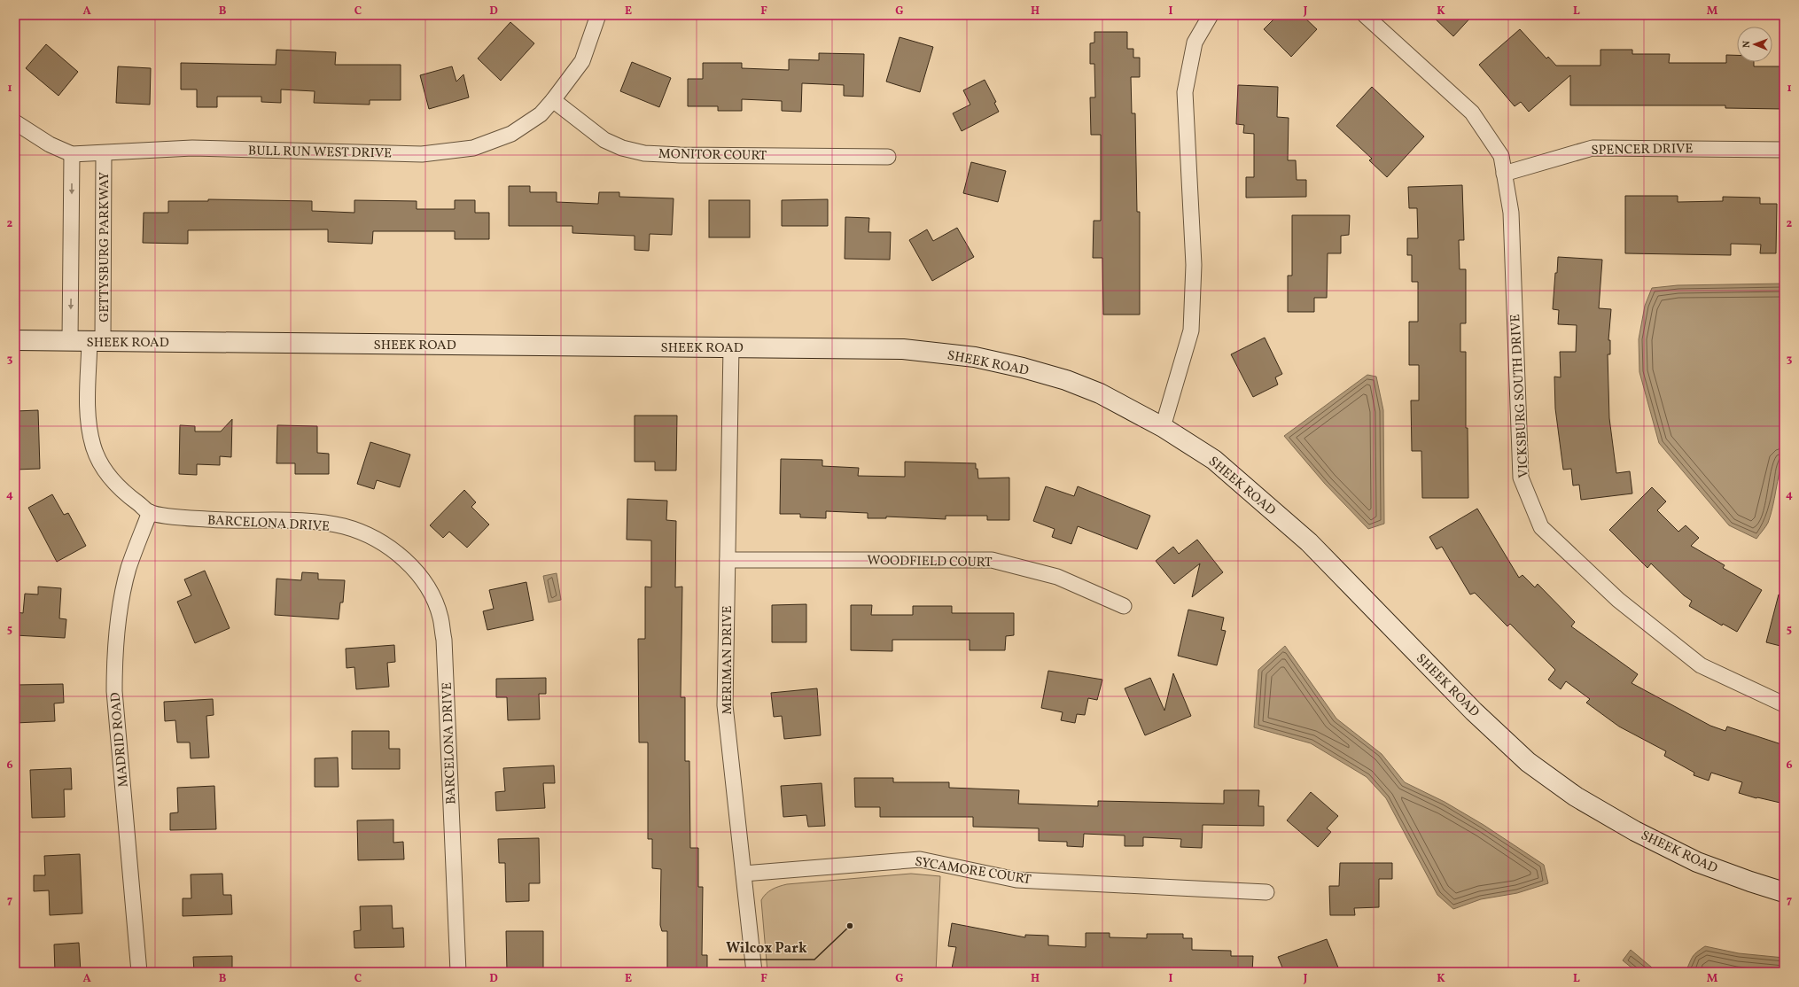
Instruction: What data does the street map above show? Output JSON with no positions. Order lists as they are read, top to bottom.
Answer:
{
  "streets": {
    "street": [
      "SPENCER DRIVE",
      "BULL RUN WEST DRIVE",
      "MONITOR COURT",
      "GETTYSBURG PARKWAY",
      "SHEEK ROAD",
      "VICKSBURG SOUTH DRIVE",
      "BARCELONA DRIVE",
      "WOODFIELD COURT",
      "MERIMAN DRIVE",
      "MADRID ROAD",
      "SYCAMORE COURT"
    ]
  },
  "crossings": [
    ["SPENCER DRIVE", "VICKSBURG SOUTH DRIVE"],
    ["BULL RUN WEST DRIVE", "MONITOR COURT"],
    ["BULL RUN WEST DRIVE", "GETTYSBURG PARKWAY"],
    ["GETTYSBURG PARKWAY", "SHEEK ROAD"],
    ["GETTYSBURG PARKWAY", "BARCELONA DRIVE"],
    ["SHEEK ROAD", "BARCELONA DRIVE"],
    ["SHEEK ROAD", "MERIMAN DRIVE"],
    ["BARCELONA DRIVE", "MADRID ROAD"],
    ["WOODFIELD COURT", "MERIMAN DRIVE"],
    ["MERIMAN DRIVE", "SYCAMORE COURT"]
  ],
  "places": ["Wilcox Park"],
  "north": "left",
  "grid": {
    "columns": [
      "A",
      "B",
      "C",
      "D",
      "E",
      "F",
      "G",
      "H",
      "I",
      "J",
      "K",
      "L",
      "M"
    ],
    "rows": [
      "1",
      "2",
      "3",
      "4",
      "5",
      "6",
      "7"
    ]
  }
}
